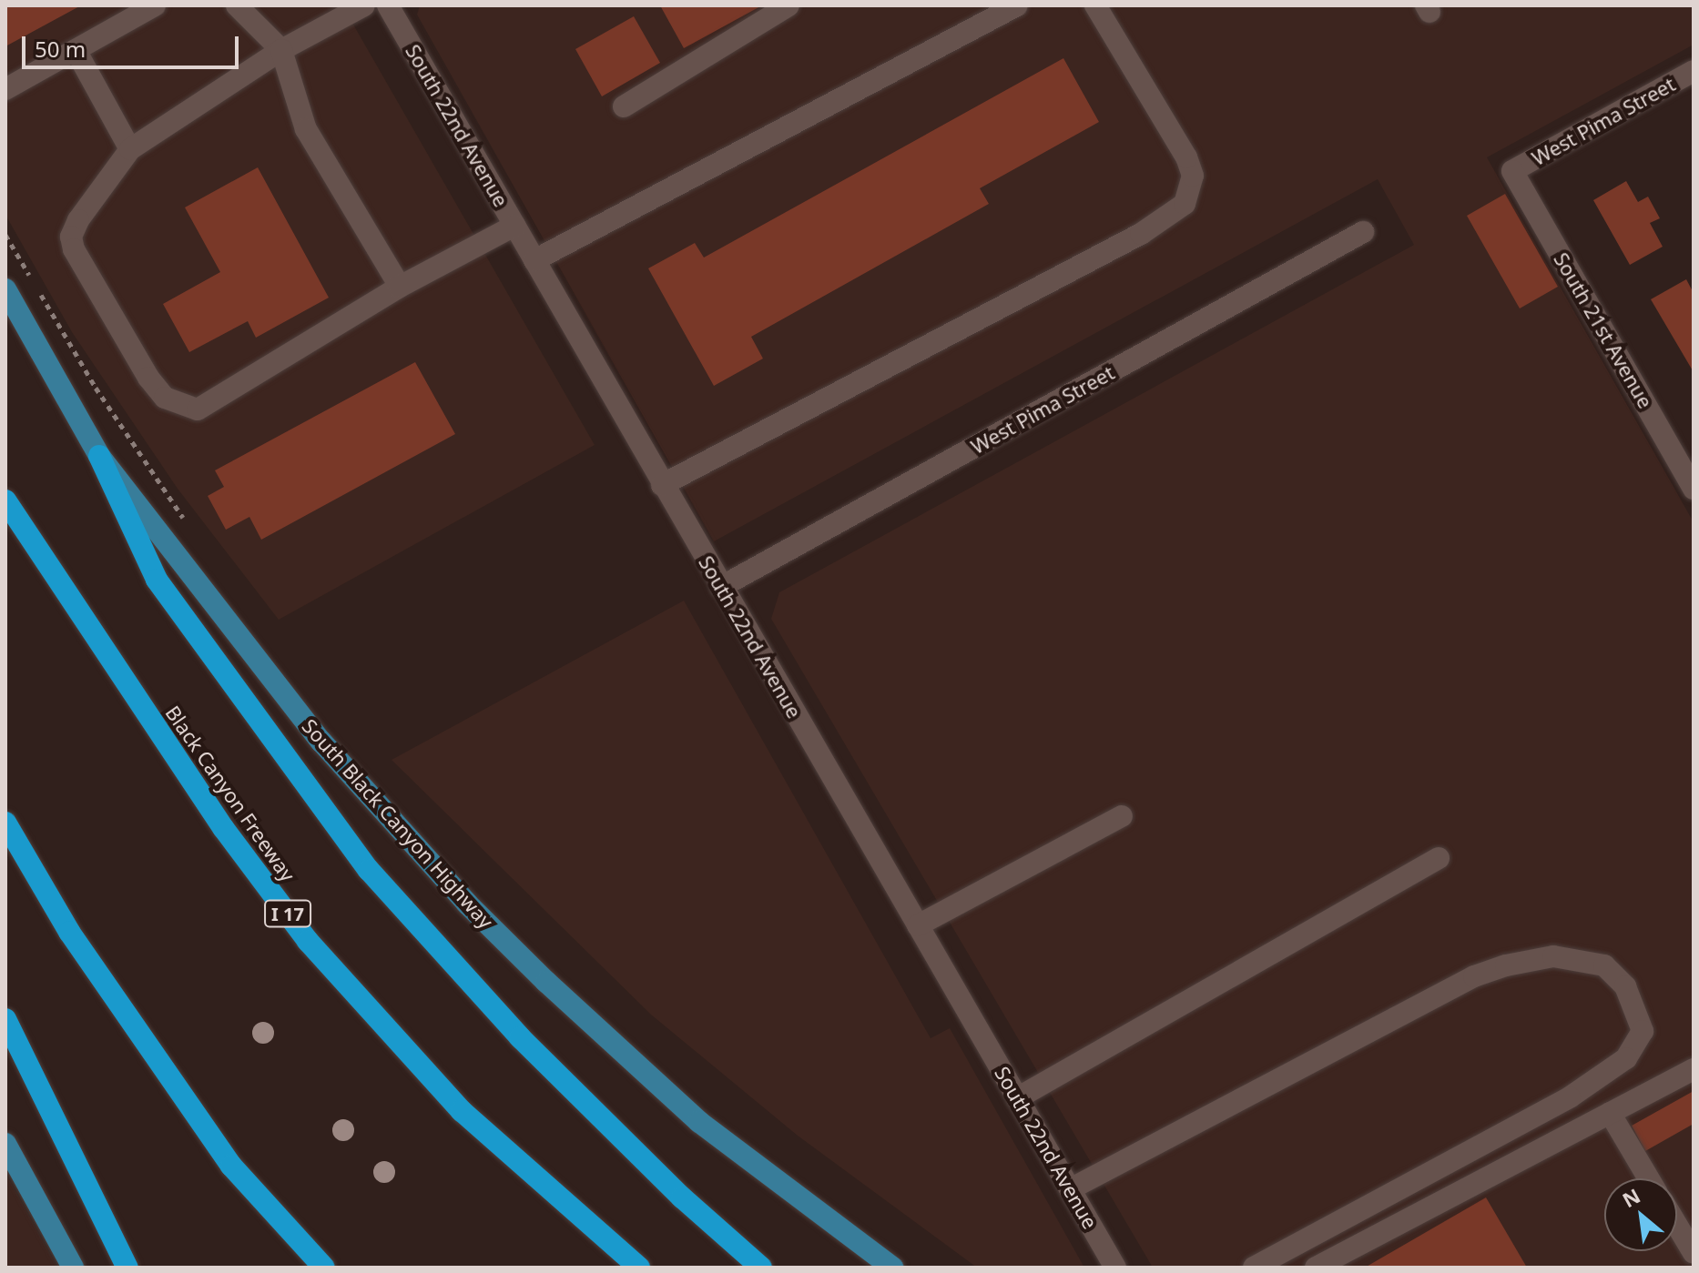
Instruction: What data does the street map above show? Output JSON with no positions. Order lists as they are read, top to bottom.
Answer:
{
  "streets": {
    "highway": ["Black Canyon Freeway", "I 17"],
    "main road": ["South Black Canyon Highway"],
    "street": ["West Pima Street", "South 22nd Avenue", "South 21st Avenue"]
  },
  "crossings": [
    ["West Pima Street", "South 22nd Avenue"],
    ["West Pima Street", "South 21st Avenue"]
  ],
  "scale_bar": "50 m",
  "north": "top left"
}
